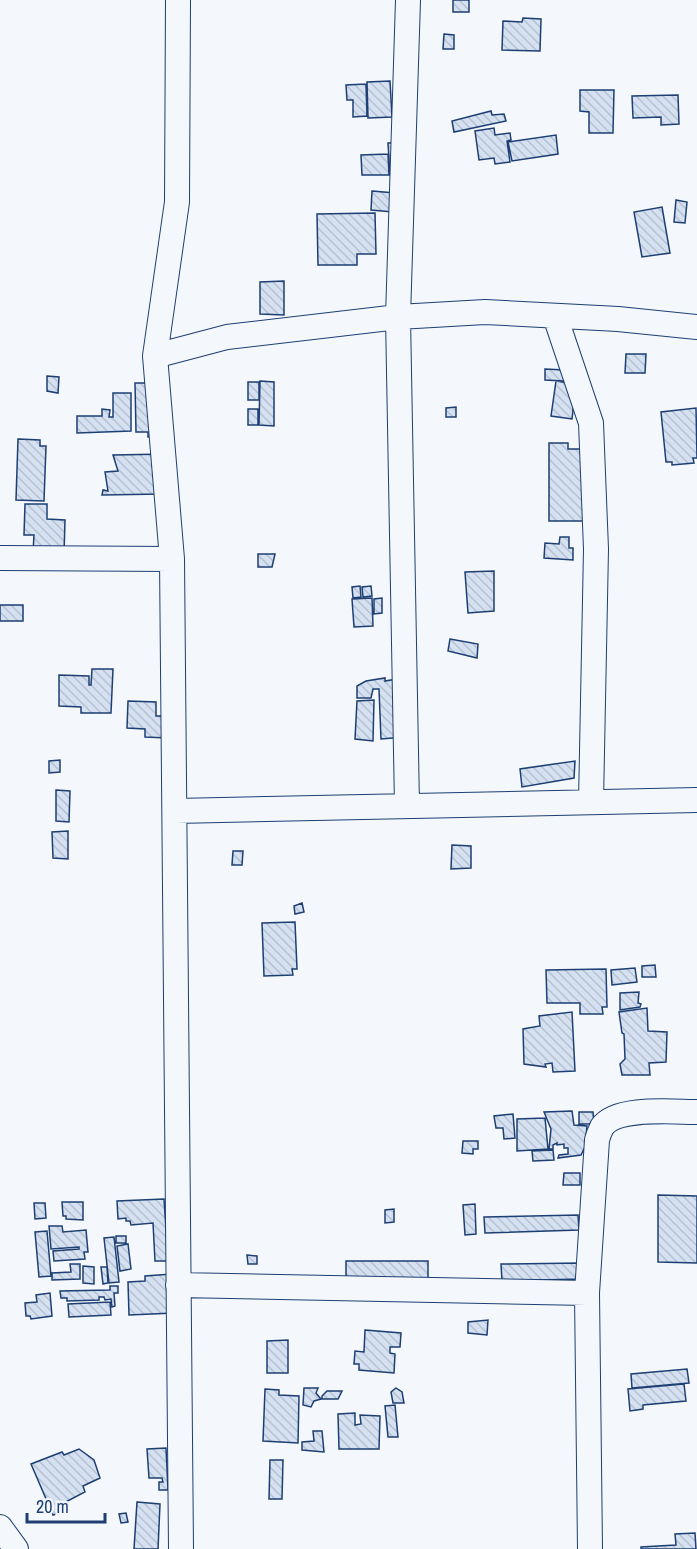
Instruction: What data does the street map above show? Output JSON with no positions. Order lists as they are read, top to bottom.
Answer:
{
  "scale_bar": "20 m"
}
